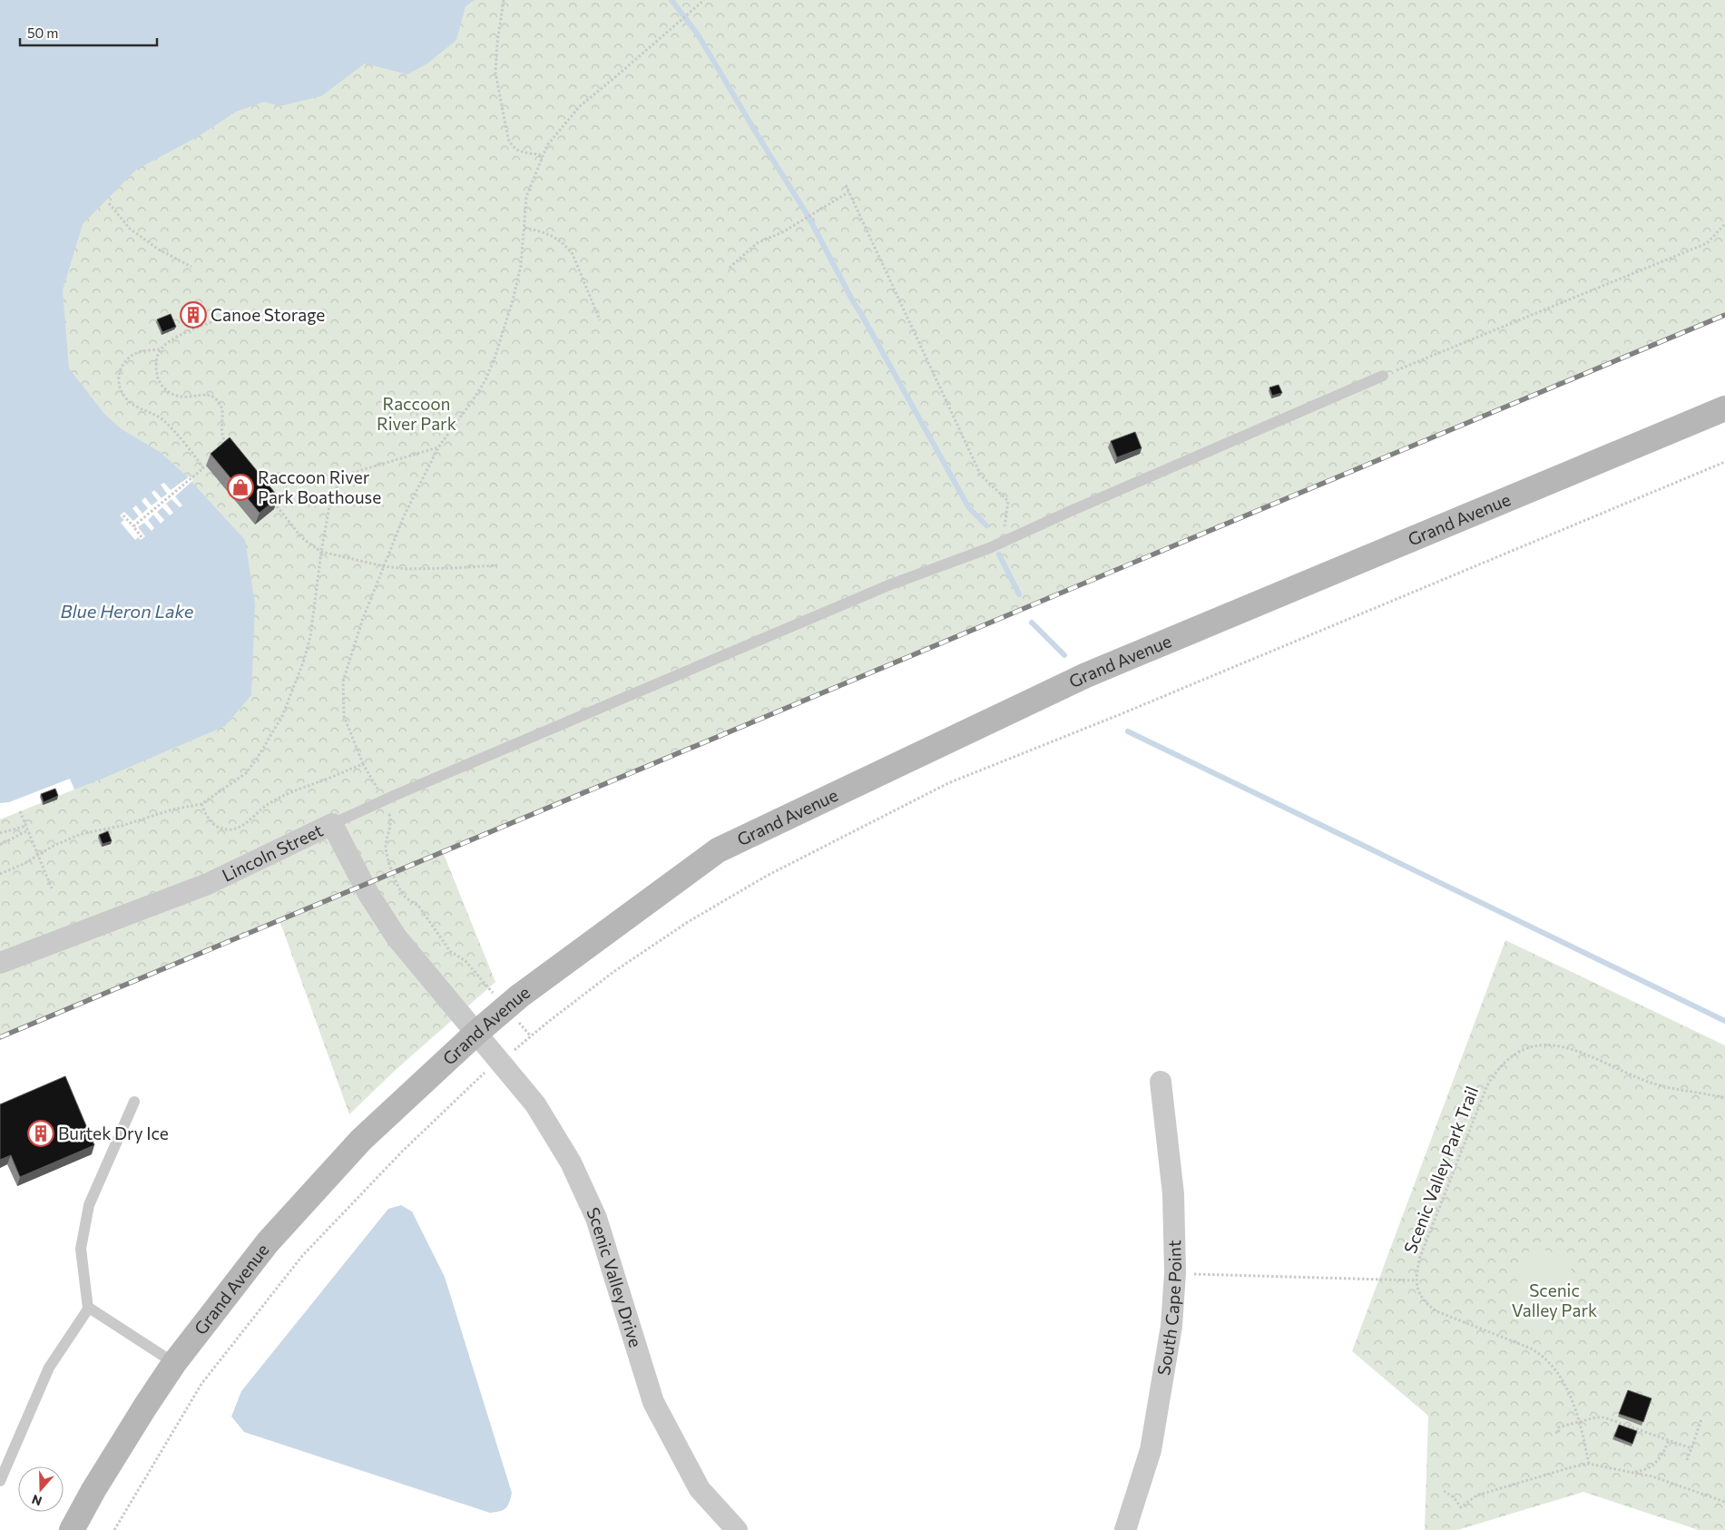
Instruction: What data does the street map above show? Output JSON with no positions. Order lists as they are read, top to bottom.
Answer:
{
  "streets": {
    "main road": ["Grand Avenue"],
    "street": ["Lincoln Street", "Scenic Valley Drive", "South Cape Point"],
    "path": ["Scenic Valley Park Trail"]
  },
  "crossings": [
    ["Grand Avenue", "Lincoln Street"],
    ["Grand Avenue", "Scenic Valley Drive"],
    ["Lincoln Street", "Scenic Valley Drive"]
  ],
  "water": ["Blue Heron Lake"],
  "parks": ["Raccoon River Park", "Scenic Valley Park"],
  "places": {
    "building": ["Canoe Storage", "Burtek Dry Ice"],
    "shop": ["Raccoon River Park Boathouse"]
  },
  "scale_bar": "50 m",
  "north": "bottom"
}
